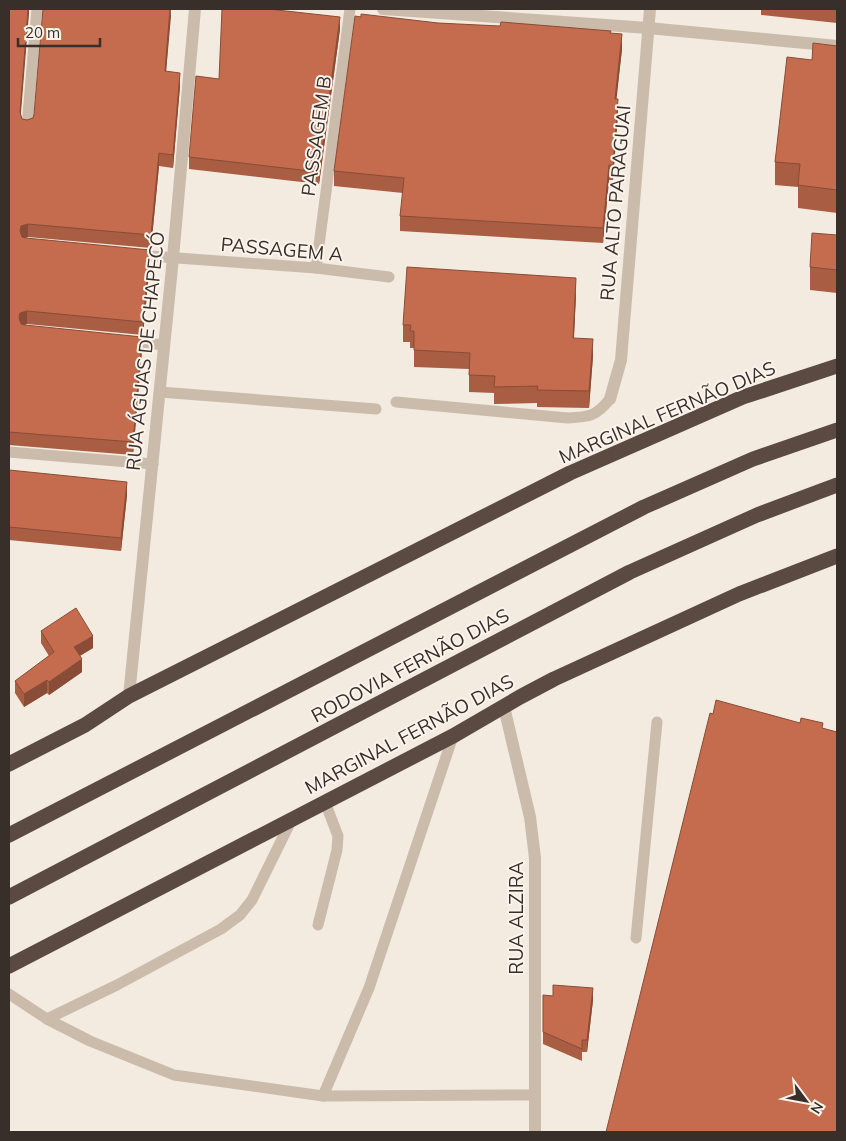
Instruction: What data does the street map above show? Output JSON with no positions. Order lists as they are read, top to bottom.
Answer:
{
  "streets": {
    "highway": ["MARGINAL FERNÃO DIAS", "RODOVIA FERNÃO DIAS"],
    "street": ["RUA ALTO PARAGUAI", "RUA ÁGUAS DE CHAPECÓ", "RUA ALZIRA"],
    "lane": ["PASSAGEM B", "PASSAGEM A"]
  },
  "crossings": [
    ["PASSAGEM B", "PASSAGEM A"],
    ["PASSAGEM A", "RUA ÁGUAS DE CHAPECÓ"],
    ["RUA ÁGUAS DE CHAPECÓ", "MARGINAL FERNÃO DIAS"],
    ["MARGINAL FERNÃO DIAS", "RUA ALZIRA"]
  ],
  "scale_bar": "20 m",
  "north": "bottom right"
}
